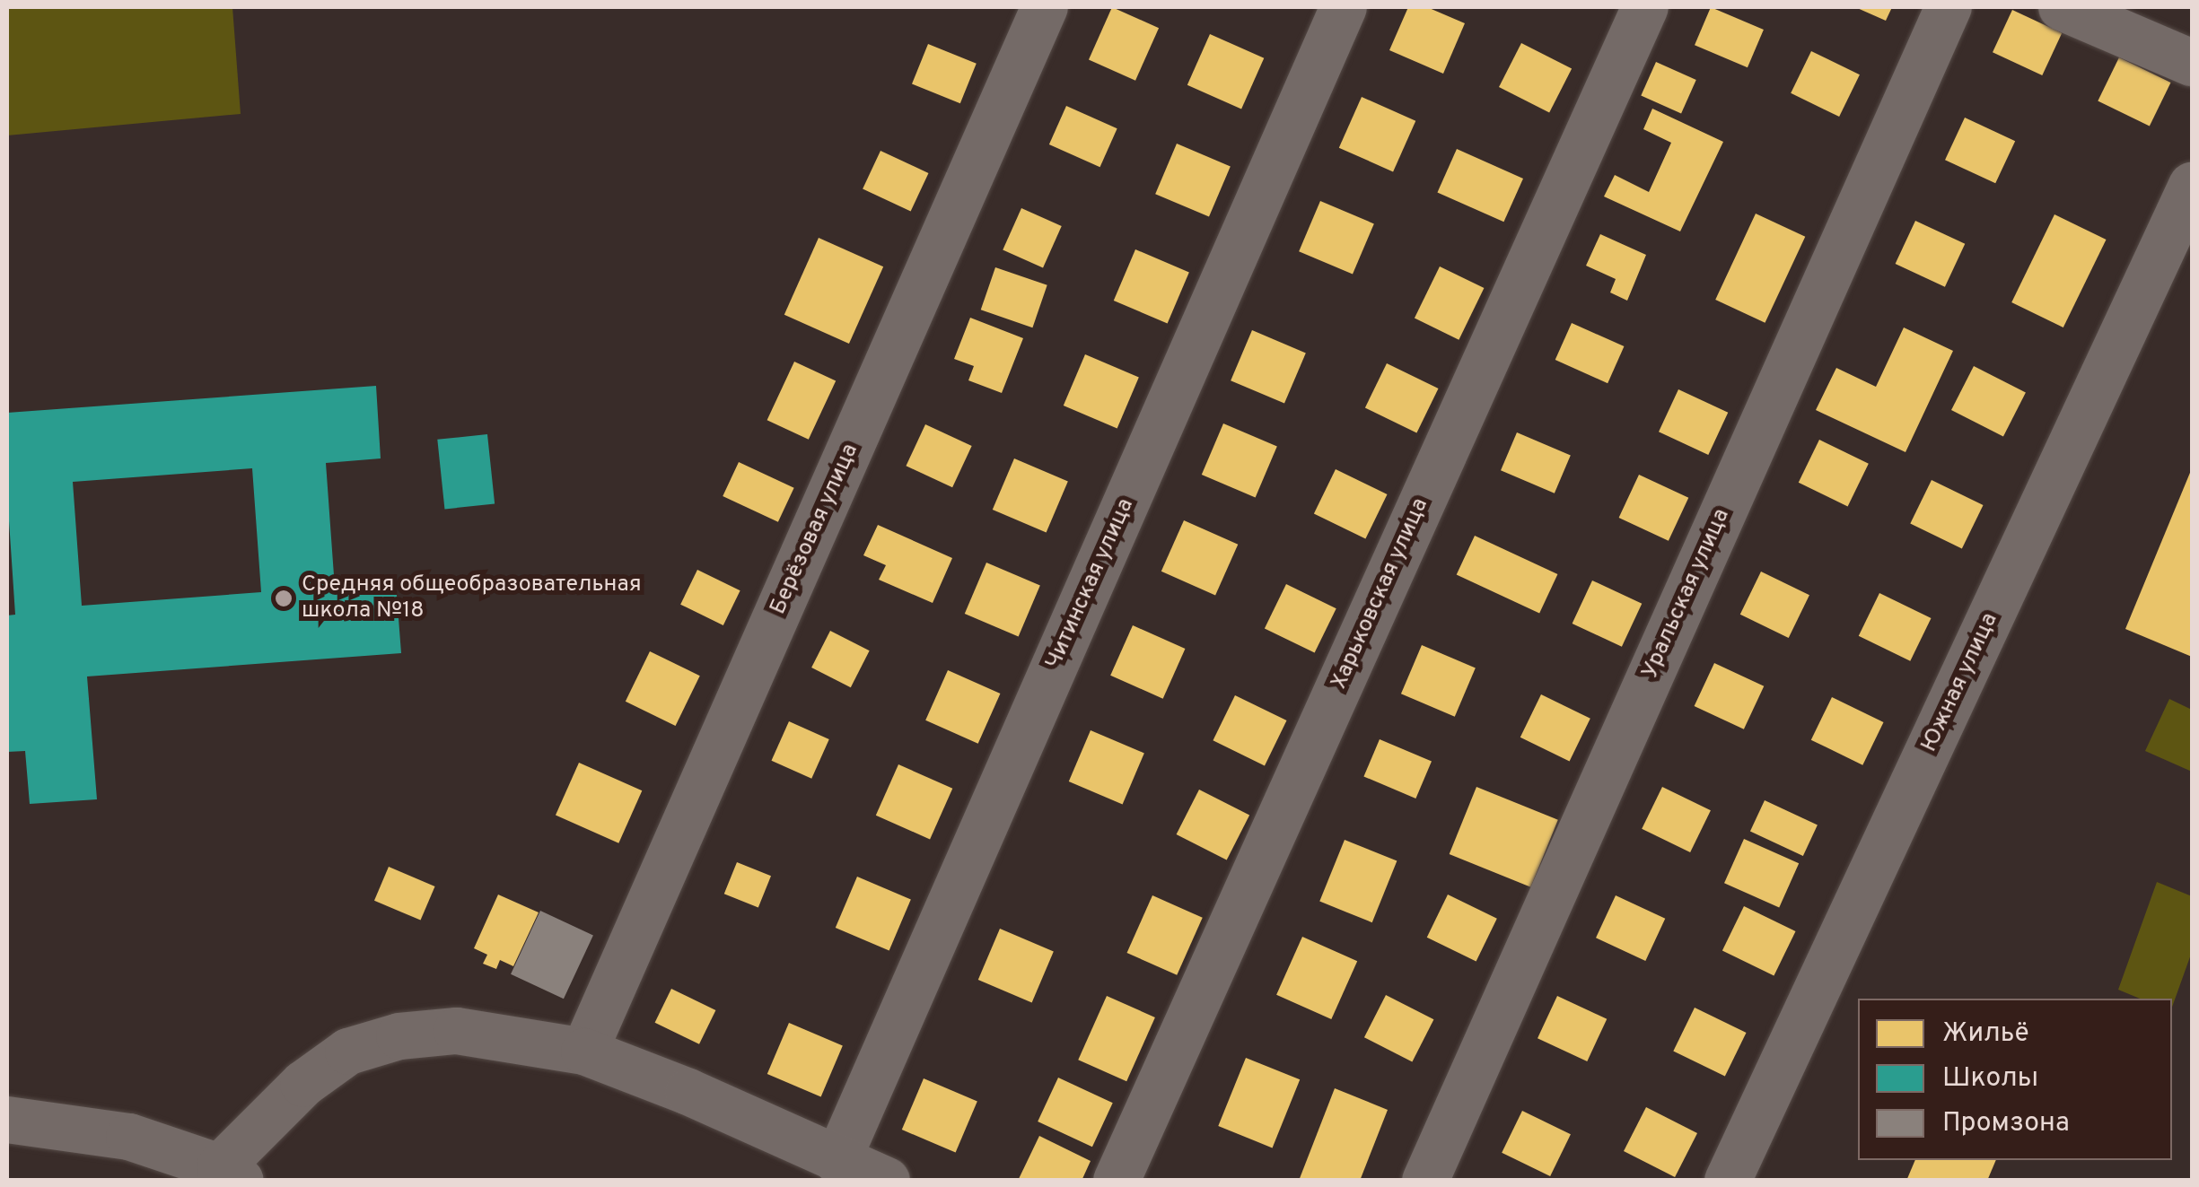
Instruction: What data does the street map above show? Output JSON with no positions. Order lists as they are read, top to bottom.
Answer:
{
  "streets": {
    "street": [
      "Берёзовая улица",
      "Читинская улица",
      "Харьковская улица",
      "Уральская улица",
      "Южная улица"
    ]
  },
  "places": ["Средняя общеобразовательная школа №18"],
  "legend": ["Жильё", "Школы", "Промзона"]
}
